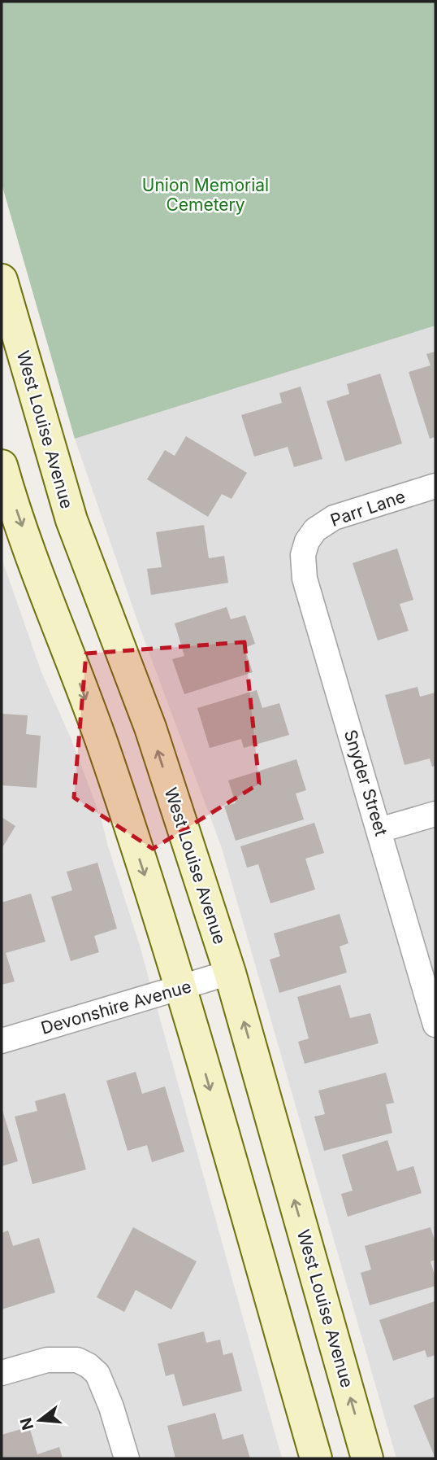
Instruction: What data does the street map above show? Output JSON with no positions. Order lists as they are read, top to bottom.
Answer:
{
  "streets": {
    "main road": ["West Louise Avenue"],
    "street": ["Parr Lane", "Snyder Street", "Devonshire Avenue"]
  },
  "crossings": [
    ["West Louise Avenue", "Devonshire Avenue"],
    ["Parr Lane", "Snyder Street"]
  ],
  "parks": ["Union Memorial Cemetery"],
  "north": "left"
}
